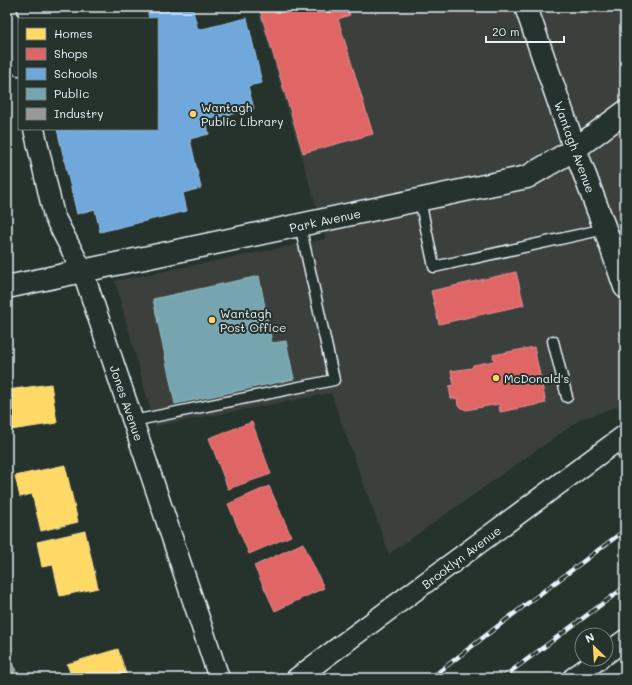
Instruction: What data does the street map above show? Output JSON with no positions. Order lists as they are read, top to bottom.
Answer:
{
  "streets": {
    "street": [
      "Wantagh Avenue",
      "Park Avenue",
      "Jones Avenue",
      "Brooklyn Avenue"
    ]
  },
  "crossings": [
    ["Wantagh Avenue", "Park Avenue"],
    ["Park Avenue", "Jones Avenue"]
  ],
  "places": ["Wantagh Public Library", "Wantagh Post Office", "McDonald's"],
  "legend": [
    "Homes",
    "Shops",
    "Schools",
    "Public",
    "Industry"
  ],
  "scale_bar": "20 m",
  "north": "top left"
}
